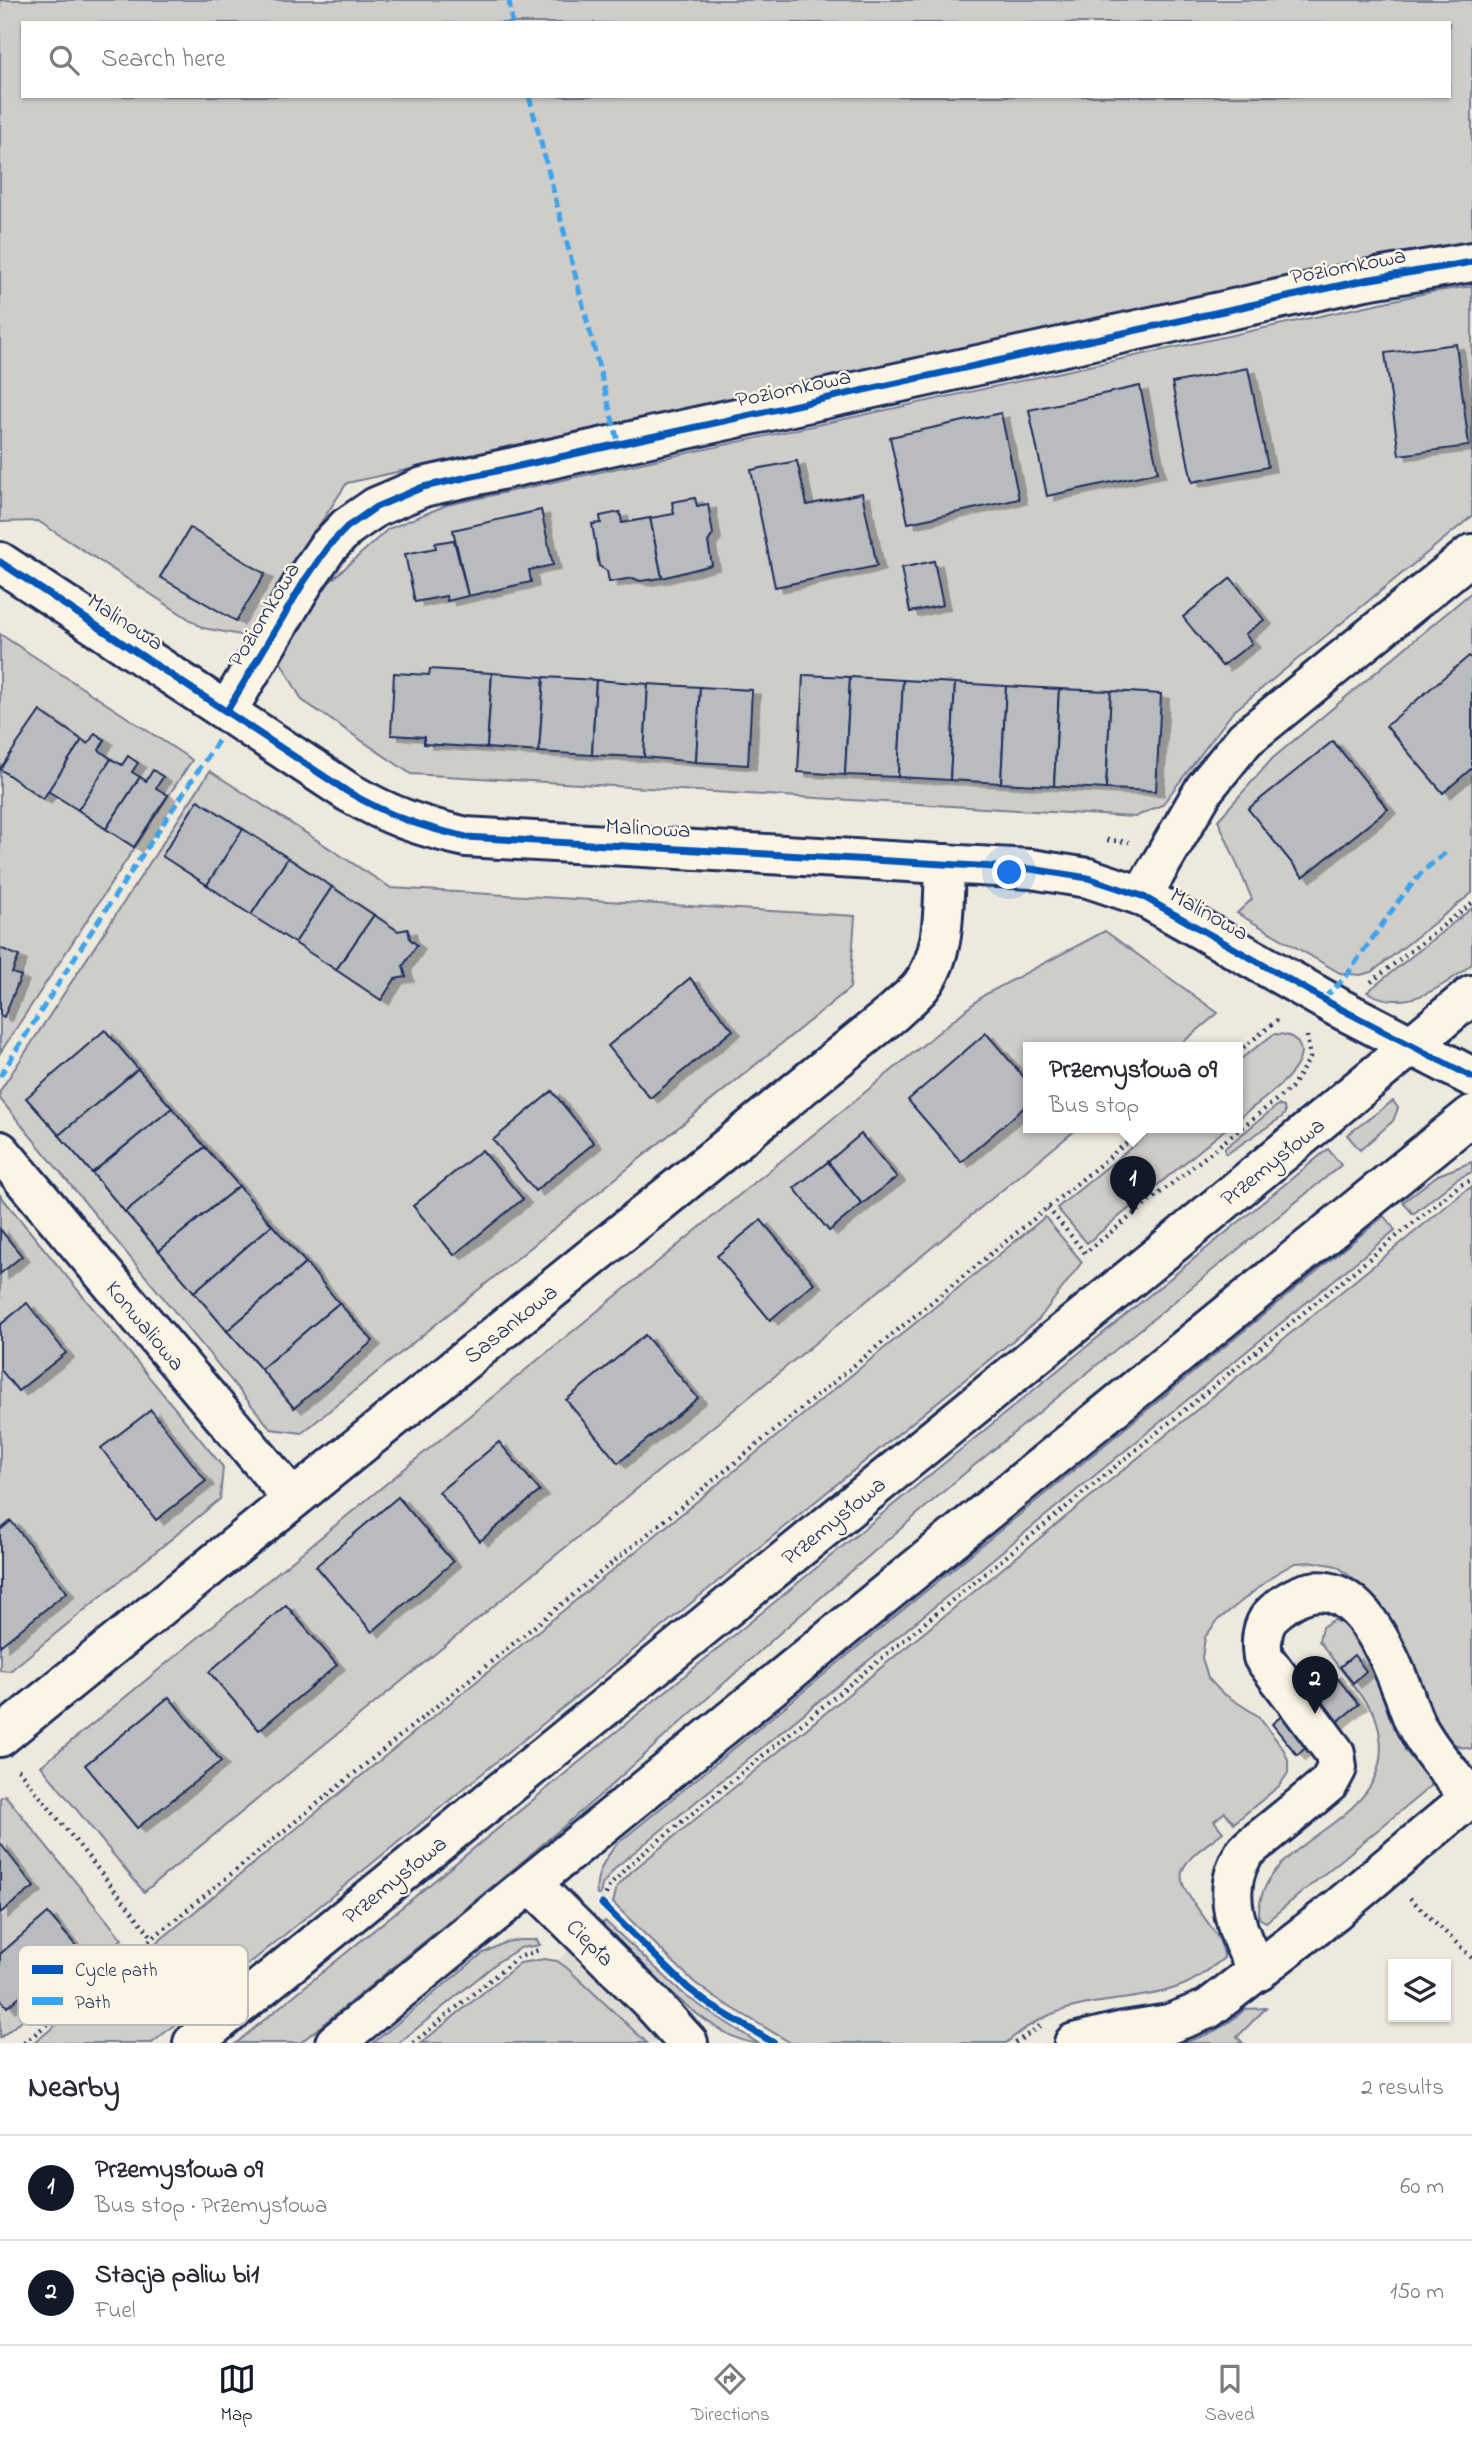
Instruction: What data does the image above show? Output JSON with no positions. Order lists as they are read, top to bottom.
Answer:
{
  "streets": {
    "street": [
      "Poziomkowa",
      "Malinowa",
      "Przemysłowa",
      "Sasankowa",
      "Konwaliowa",
      "Ciepła"
    ]
  },
  "crossings": [
    ["Poziomkowa", "Malinowa"],
    ["Malinowa", "Przemysłowa"],
    ["Malinowa", "Sasankowa"],
    ["Sasankowa", "Konwaliowa"]
  ],
  "legend": ["Cycle path", "Path"],
  "page": {
    "search": "Search here",
    "popup": ["Przemysłowa 09", "Bus stop"],
    "pins": ["1", "2"],
    "heading": ["Nearby", "2 results"],
    "list": [
      {
        "mark": "1",
        "name": "Przemysłowa 09",
        "note": "Bus stop · Przemysłowa",
        "value": "60 m"
      },
      {
        "mark": "2",
        "name": "Stacja paliw bi1",
        "note": "Fuel",
        "value": "150 m"
      }
    ],
    "nav": ["Map", "Directions", "Saved"]
  }
}
